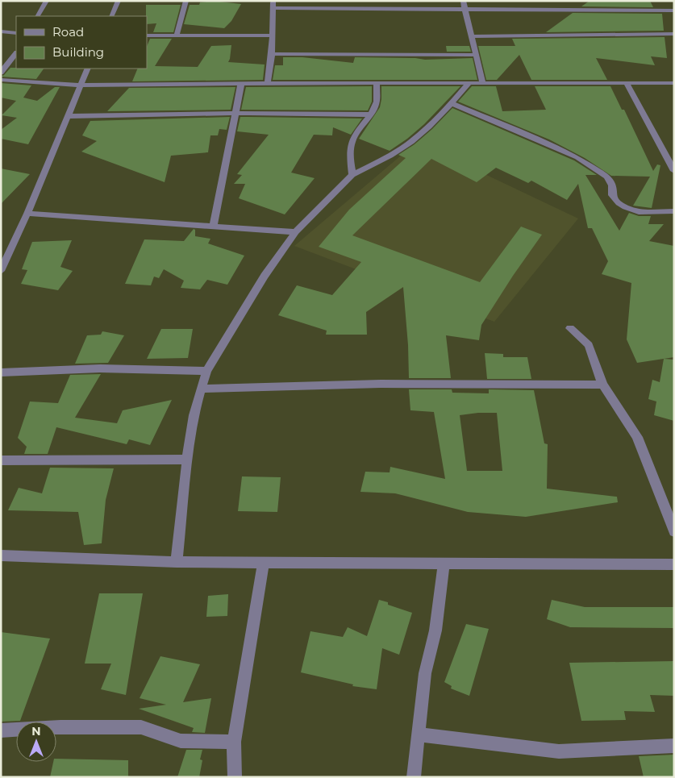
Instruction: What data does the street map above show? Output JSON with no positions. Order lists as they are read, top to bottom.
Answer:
{
  "legend": ["Road", "Building"],
  "north": "top"
}
